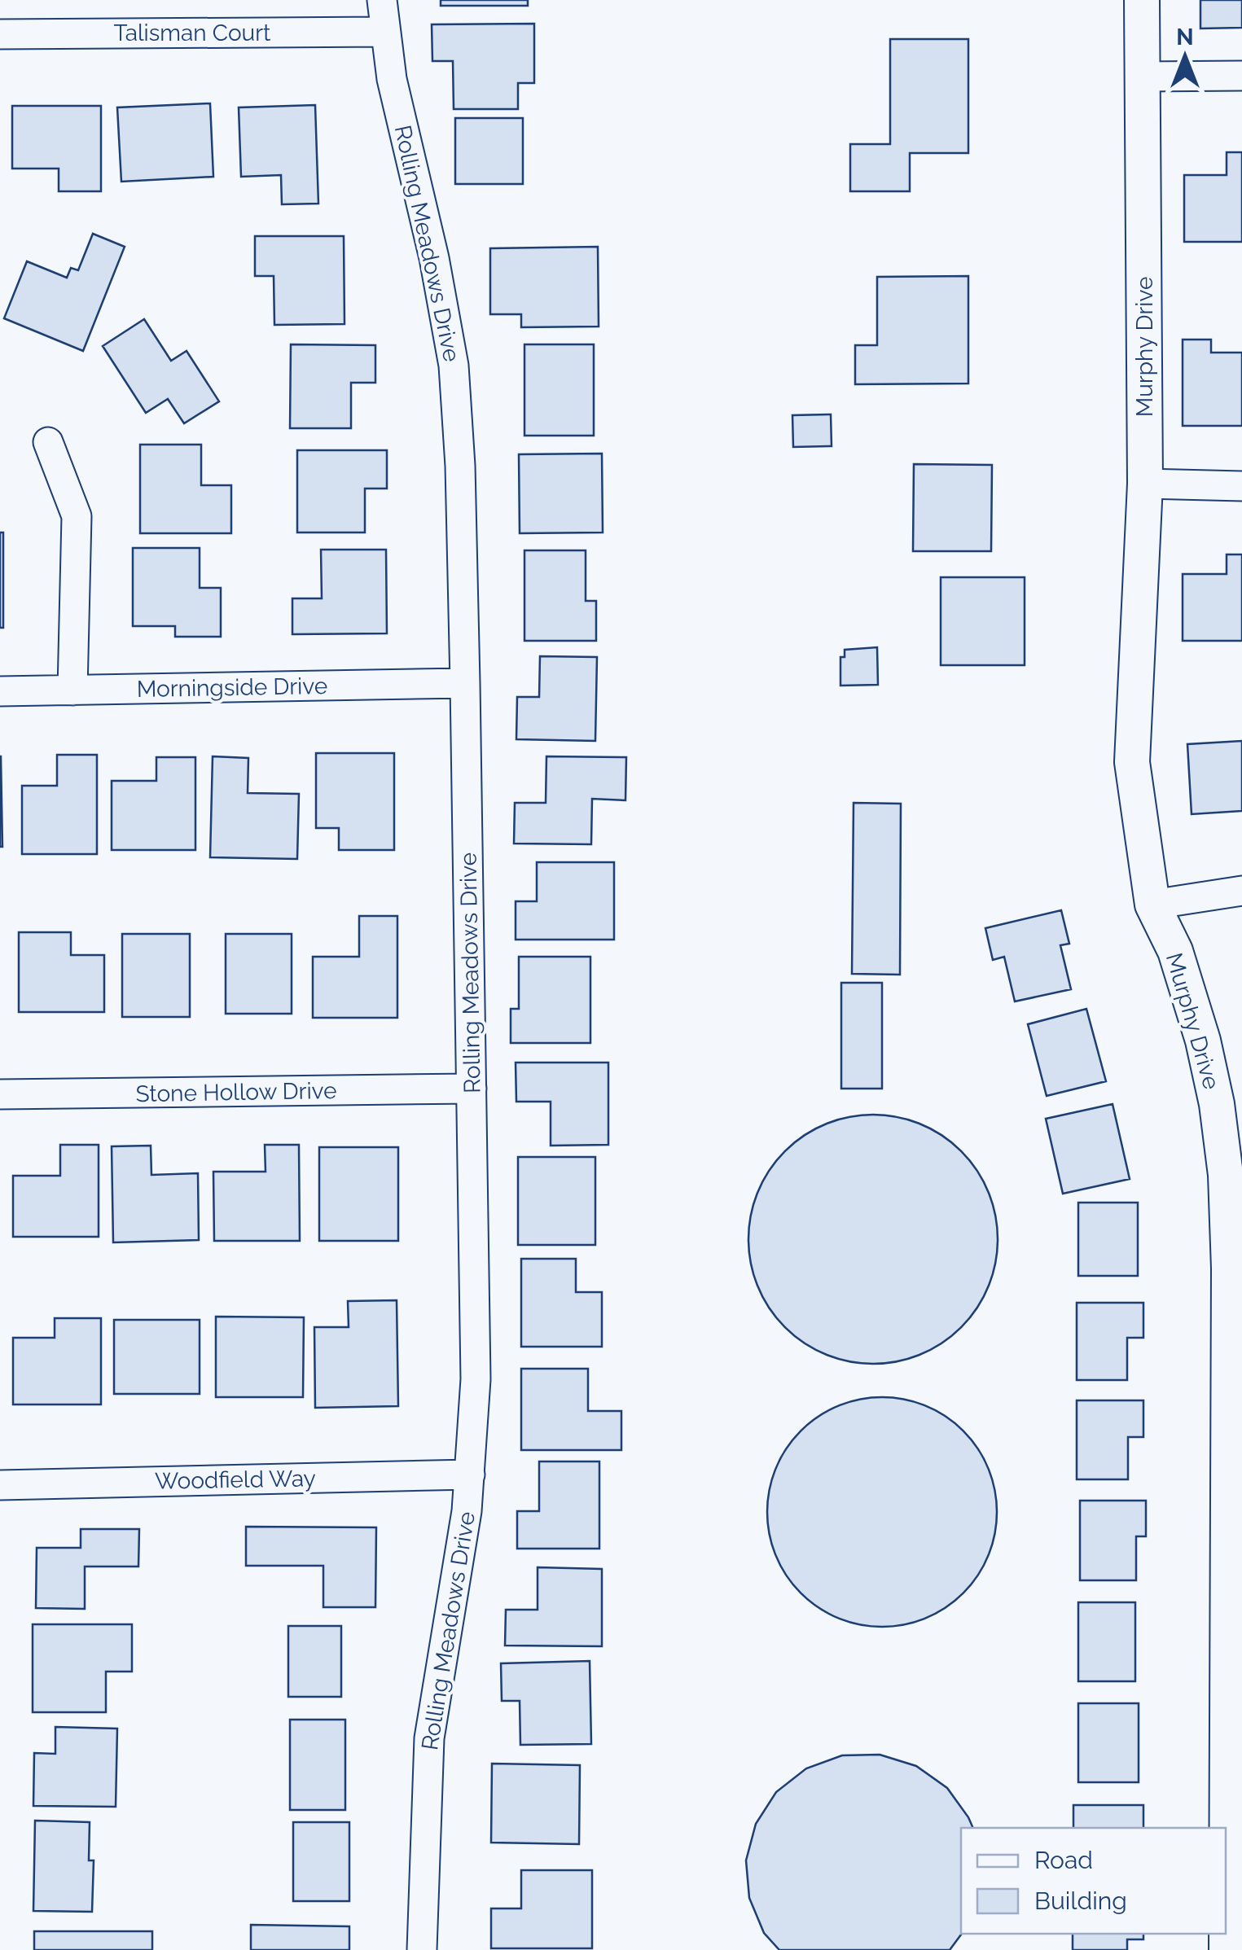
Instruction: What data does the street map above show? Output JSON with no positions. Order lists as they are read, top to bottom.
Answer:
{
  "streets": {
    "street": [
      "Talisman Court",
      "Rolling Meadows Drive",
      "Murphy Drive",
      "Morningside Drive",
      "Stone Hollow Drive",
      "Woodfield Way"
    ]
  },
  "crossings": [
    ["Talisman Court", "Rolling Meadows Drive"],
    ["Rolling Meadows Drive", "Morningside Drive"],
    ["Rolling Meadows Drive", "Stone Hollow Drive"],
    ["Rolling Meadows Drive", "Woodfield Way"]
  ],
  "legend": ["Road", "Building"],
  "north": "top"
}
